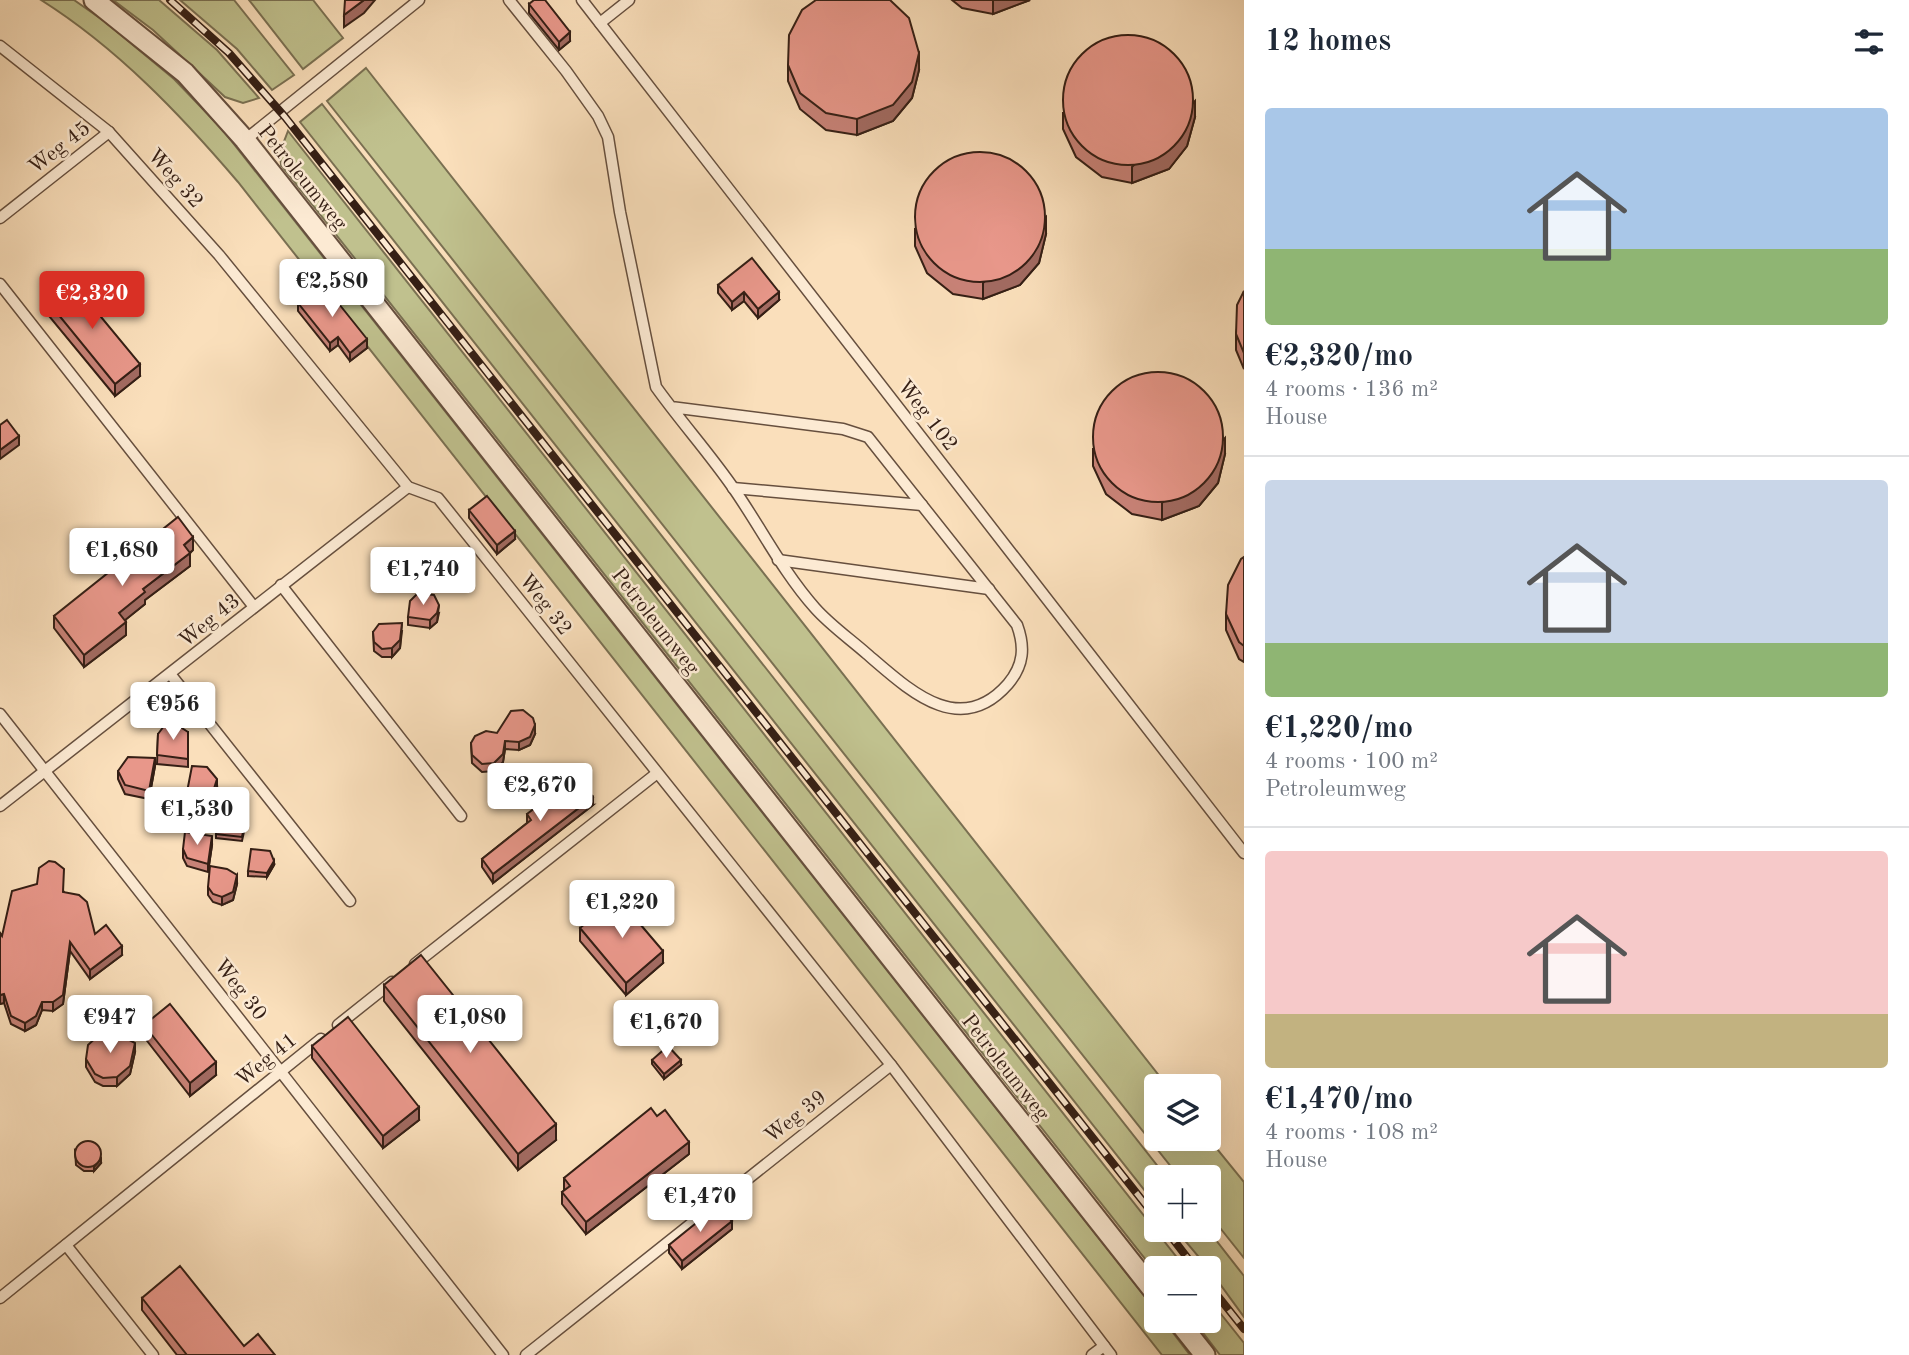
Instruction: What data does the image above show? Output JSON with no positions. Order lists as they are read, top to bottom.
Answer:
{
  "streets": {
    "street": ["Petroleumweg"],
    "lane": [
      "Weg 45",
      "Weg 32",
      "Weg 102",
      "Weg 43",
      "Weg 30",
      "Weg 41",
      "Weg 39"
    ]
  },
  "crossings": [
    ["Weg 45", "Weg 32"],
    ["Weg 32", "Weg 43"],
    ["Weg 32", "Weg 39"],
    ["Weg 43", "Weg 30"],
    ["Weg 30", "Weg 41"]
  ],
  "page": {
    "heading": "12 homes",
    "list": [
      {
        "name": "€2,320/mo",
        "note": "4 rooms · 136 m² · House"
      },
      {
        "name": "€1,220/mo",
        "note": "4 rooms · 100 m² · Petroleumweg"
      },
      {
        "name": "€1,470/mo",
        "note": "4 rooms · 108 m² · House"
      }
    ],
    "price": [
      "€2,580",
      "€2,320",
      "€1,680",
      "€1,740",
      "€956",
      "€2,670",
      "€1,530",
      "€1,220",
      "€947",
      "€1,080",
      "€1,670",
      "€1,470"
    ],
    "map_buttons": ["+", "−"]
  }
}
